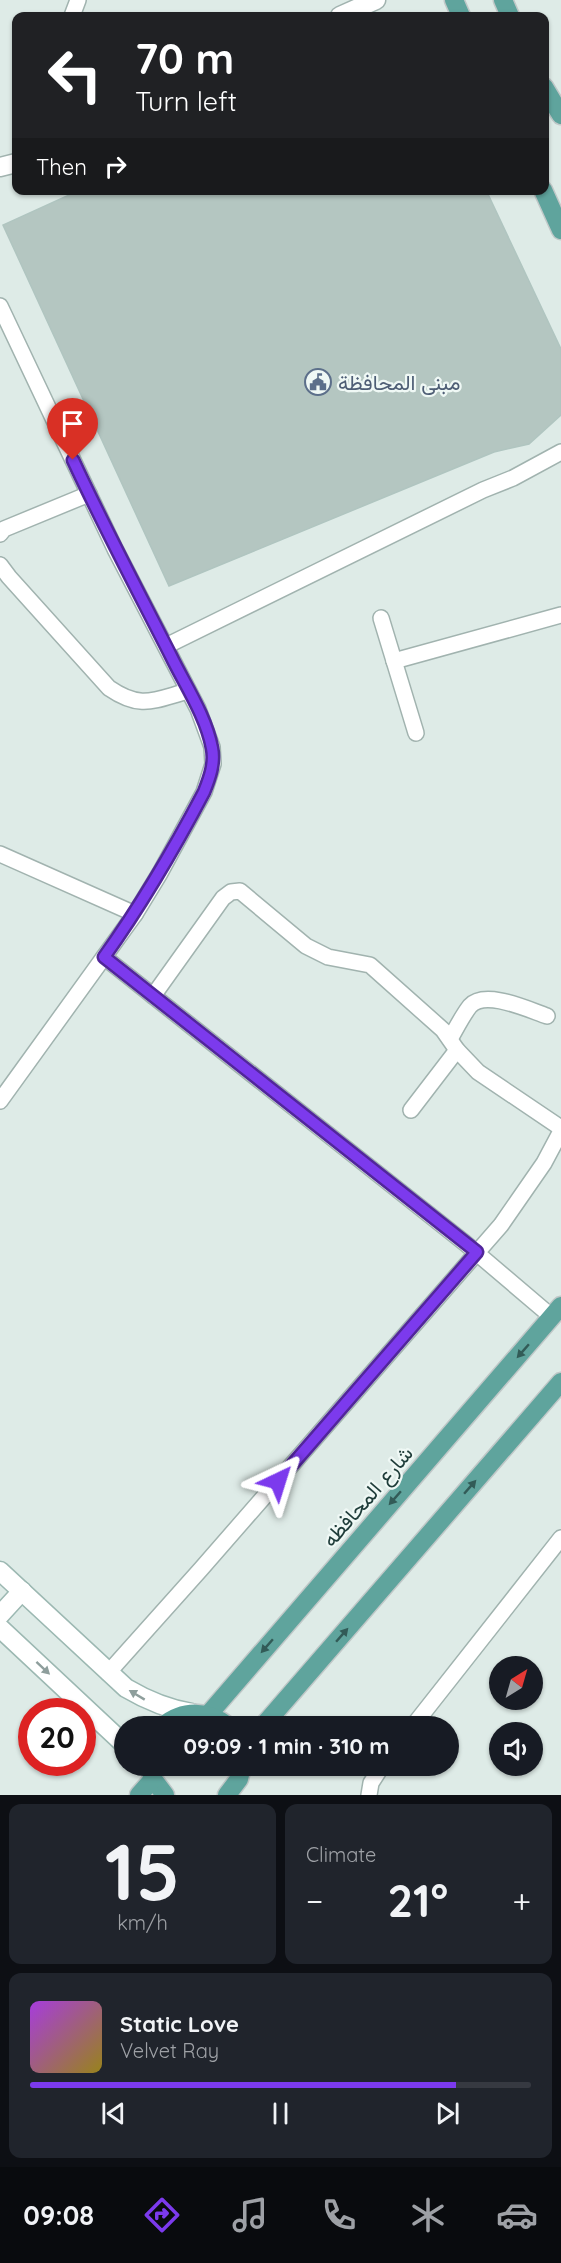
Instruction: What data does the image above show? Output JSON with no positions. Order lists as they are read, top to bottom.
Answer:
{
  "streets": {
    "main road": ["شارع المحافظه"]
  },
  "places": {
    "public building": ["مبنى المحافظة"]
  },
  "north": "top right",
  "page": {
    "turn": ["70 m", "Turn left"],
    "then": "Then",
    "limit": "20",
    "trip": "09:09 · 1 min · 310 m",
    "tile": [
      ["15", "km/h"],
      "Climate"
    ],
    "heat": ["−", "21°", "+"],
    "song": ["Static Love", "Velvet Ray"],
    "tabs": "09:08"
  }
}
